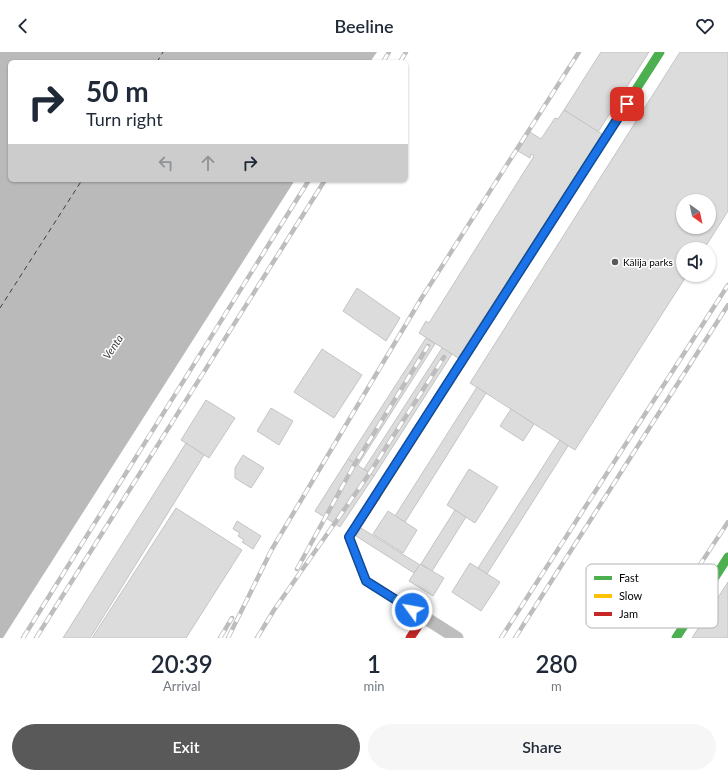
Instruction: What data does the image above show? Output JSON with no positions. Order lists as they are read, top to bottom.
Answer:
{
  "water": ["Venta"],
  "places": ["Kālija parks"],
  "legend": ["Fast", "Slow", "Jam"],
  "north": "bottom right",
  "page": {
    "header": "Beeline",
    "turn": ["50 m", "Turn right"],
    "eta": [
      "20:39",
      "Arrival",
      "1",
      "min",
      "280",
      "m"
    ],
    "buttons": ["Exit", "Share"]
  }
}
